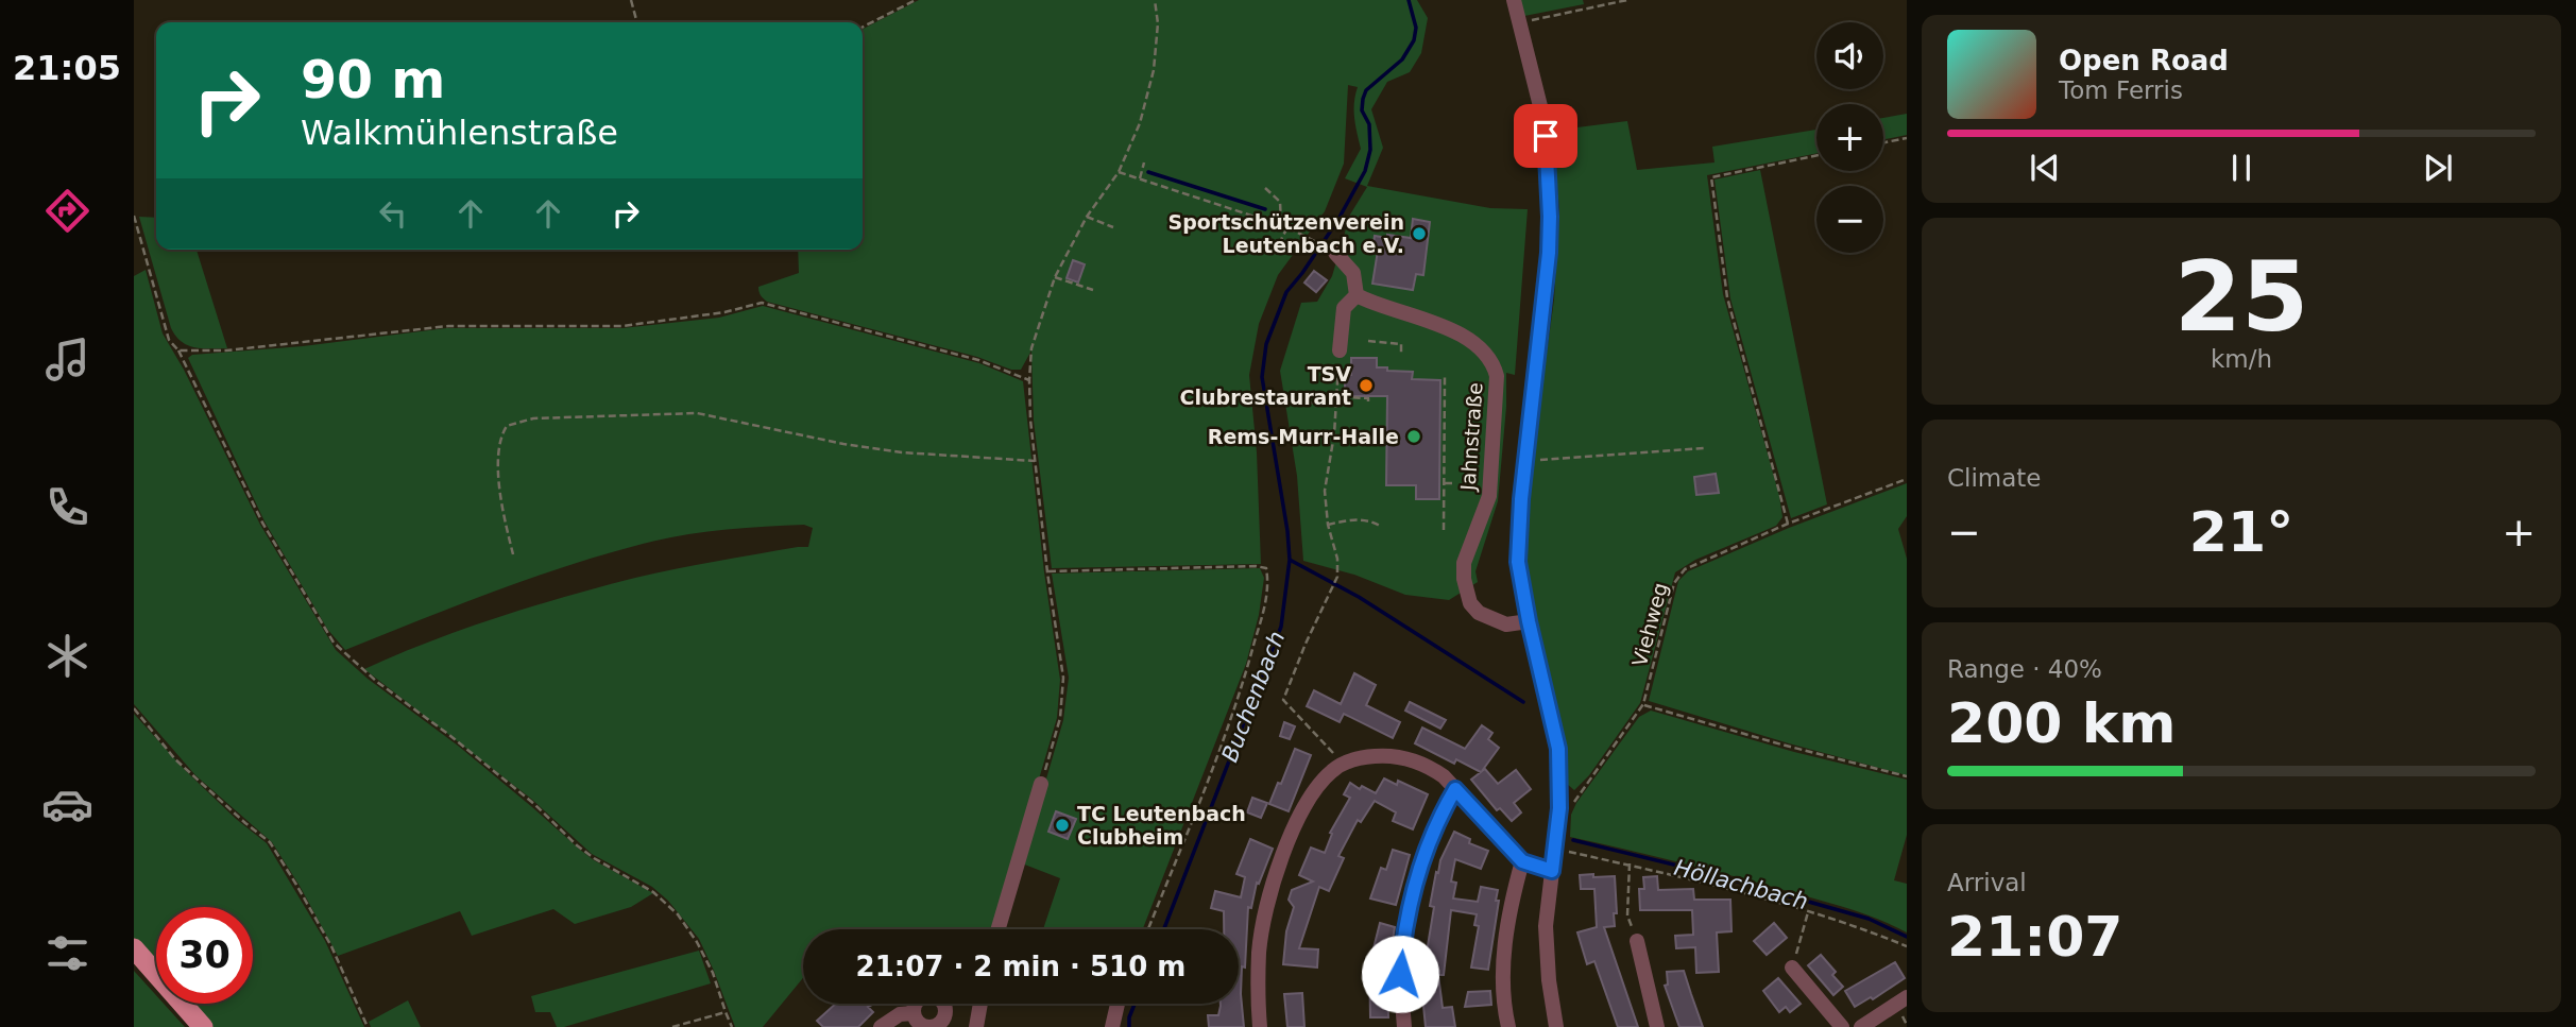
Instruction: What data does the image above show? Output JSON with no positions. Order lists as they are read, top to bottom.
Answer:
{
  "streets": {
    "street": ["Jahnstraße"],
    "path": ["Viehweg"]
  },
  "water": ["Buchenbach", "Höllachbach"],
  "places": [
    "Sportschützenverein Leutenbach e.V.",
    "TSV Clubrestaurant",
    "Rems-Murr-Halle",
    "TC Leutenbach Clubheim"
  ],
  "page": {
    "tabs": "21:05",
    "map_buttons": ["+", "−"],
    "turn": ["90 m", "Walkmühlenstraße"],
    "song": ["Open Road", "Tom Ferris"],
    "tile": [
      ["25", "km/h"],
      "Climate",
      ["Range · 40%", "200 km"],
      ["Arrival", "21:07"]
    ],
    "heat": ["−", "21°", "+"],
    "limit": "30",
    "trip": "21:07 · 2 min · 510 m"
  }
}
